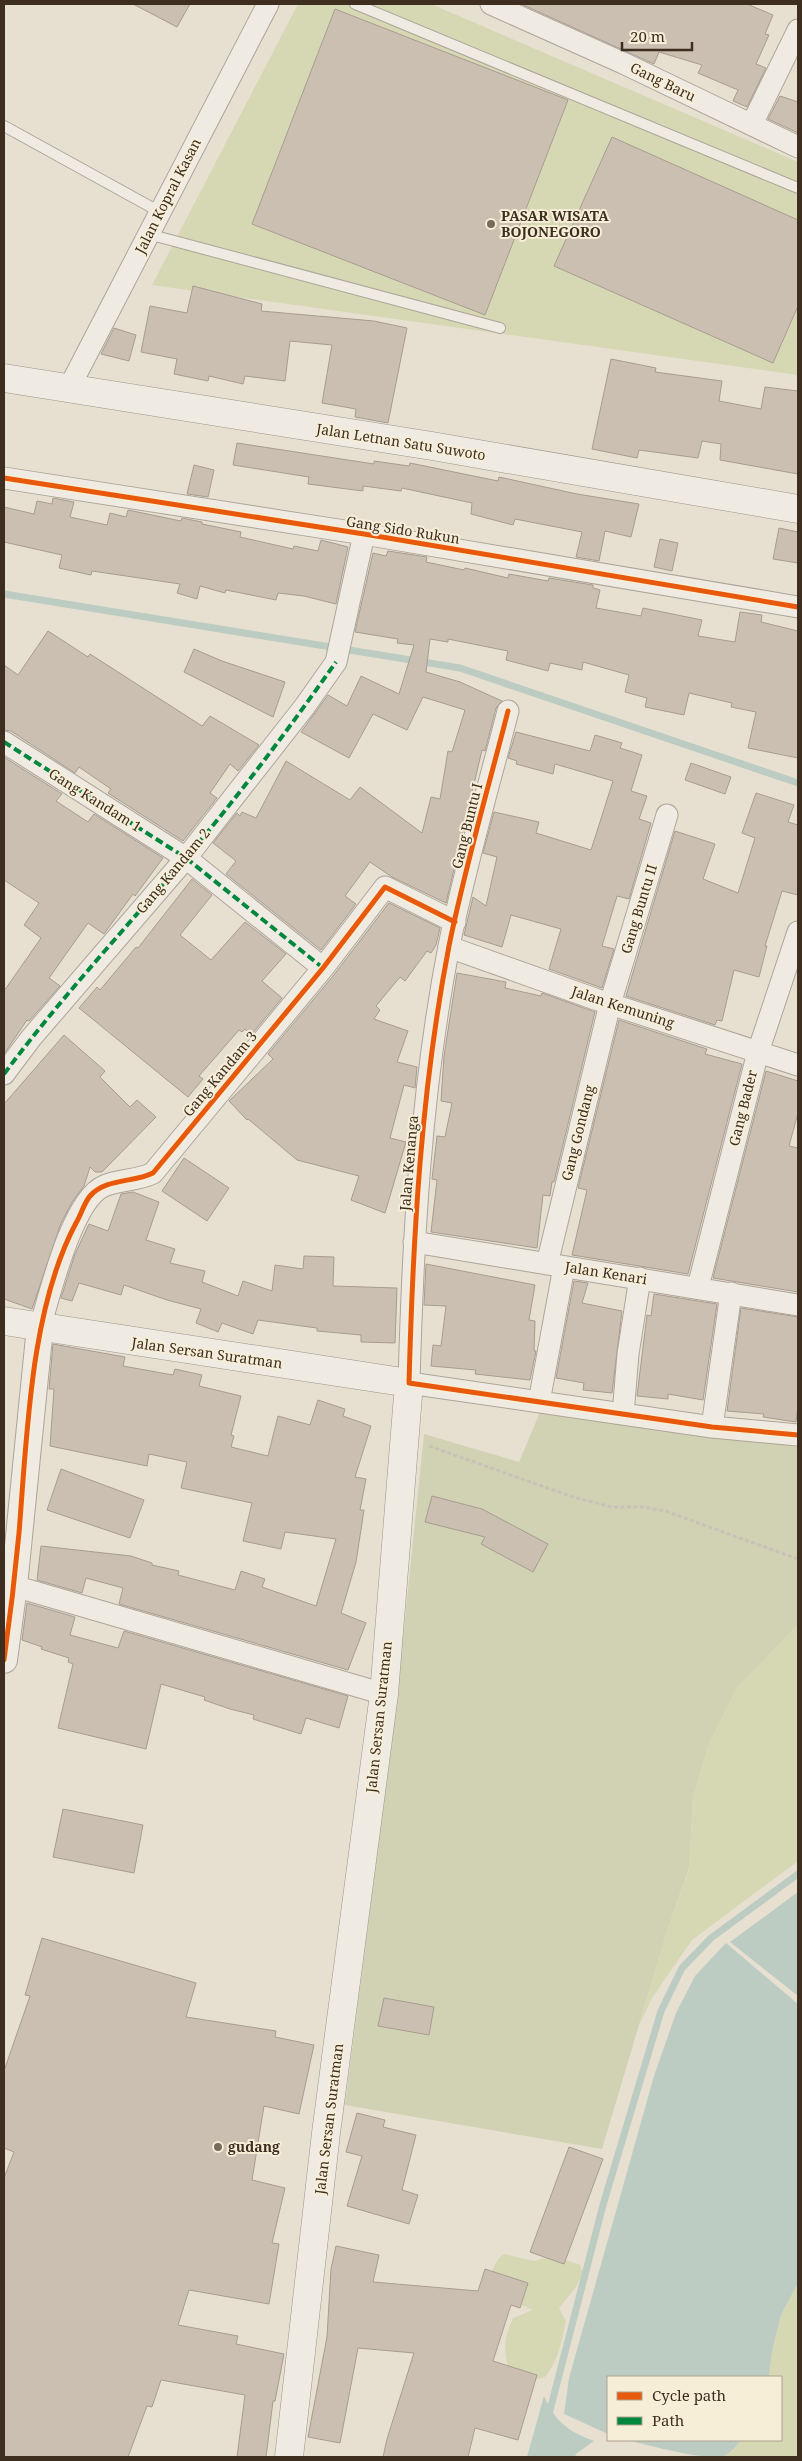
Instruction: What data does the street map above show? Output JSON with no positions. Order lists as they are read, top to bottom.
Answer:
{
  "streets": {
    "main road": ["Jalan Letnan Satu Suwoto", "Jalan Sersan Suratman"],
    "street": [
      "Gang Baru",
      "Jalan Kopral Kasan",
      "Gang Sido Rukun",
      "Gang Kandam 1",
      "Gang Buntu I",
      "Gang Kandam 2",
      "Gang Buntu II",
      "Jalan Kemuning",
      "Gang Kandam 3",
      "Gang Bader",
      "Gang Gondang",
      "Jalan Kenanga",
      "Jalan Kenari"
    ]
  },
  "crossings": [
    ["Jalan Kopral Kasan", "Jalan Letnan Satu Suwoto"],
    ["Gang Sido Rukun", "Gang Kandam 2"],
    ["Gang Kandam 1", "Gang Kandam 2"],
    ["Gang Kandam 1", "Gang Kandam 3"],
    ["Gang Buntu I", "Jalan Kemuning"],
    ["Gang Buntu I", "Gang Kandam 3"],
    ["Gang Buntu I", "Jalan Kenanga"],
    ["Gang Buntu II", "Jalan Kemuning"],
    ["Gang Buntu II", "Gang Gondang"],
    ["Jalan Kemuning", "Gang Bader"],
    ["Jalan Kemuning", "Gang Gondang"],
    ["Jalan Kemuning", "Jalan Kenanga"],
    ["Gang Kandam 3", "Jalan Sersan Suratman"],
    ["Gang Bader", "Jalan Kenari"],
    ["Gang Gondang", "Jalan Kenari"],
    ["Jalan Kenanga", "Jalan Kenari"],
    ["Jalan Kenanga", "Jalan Sersan Suratman"]
  ],
  "places": ["PASAR WISATA BOJONEGORO", "gudang"],
  "legend": ["Cycle path", "Path"],
  "scale_bar": "20 m"
}
